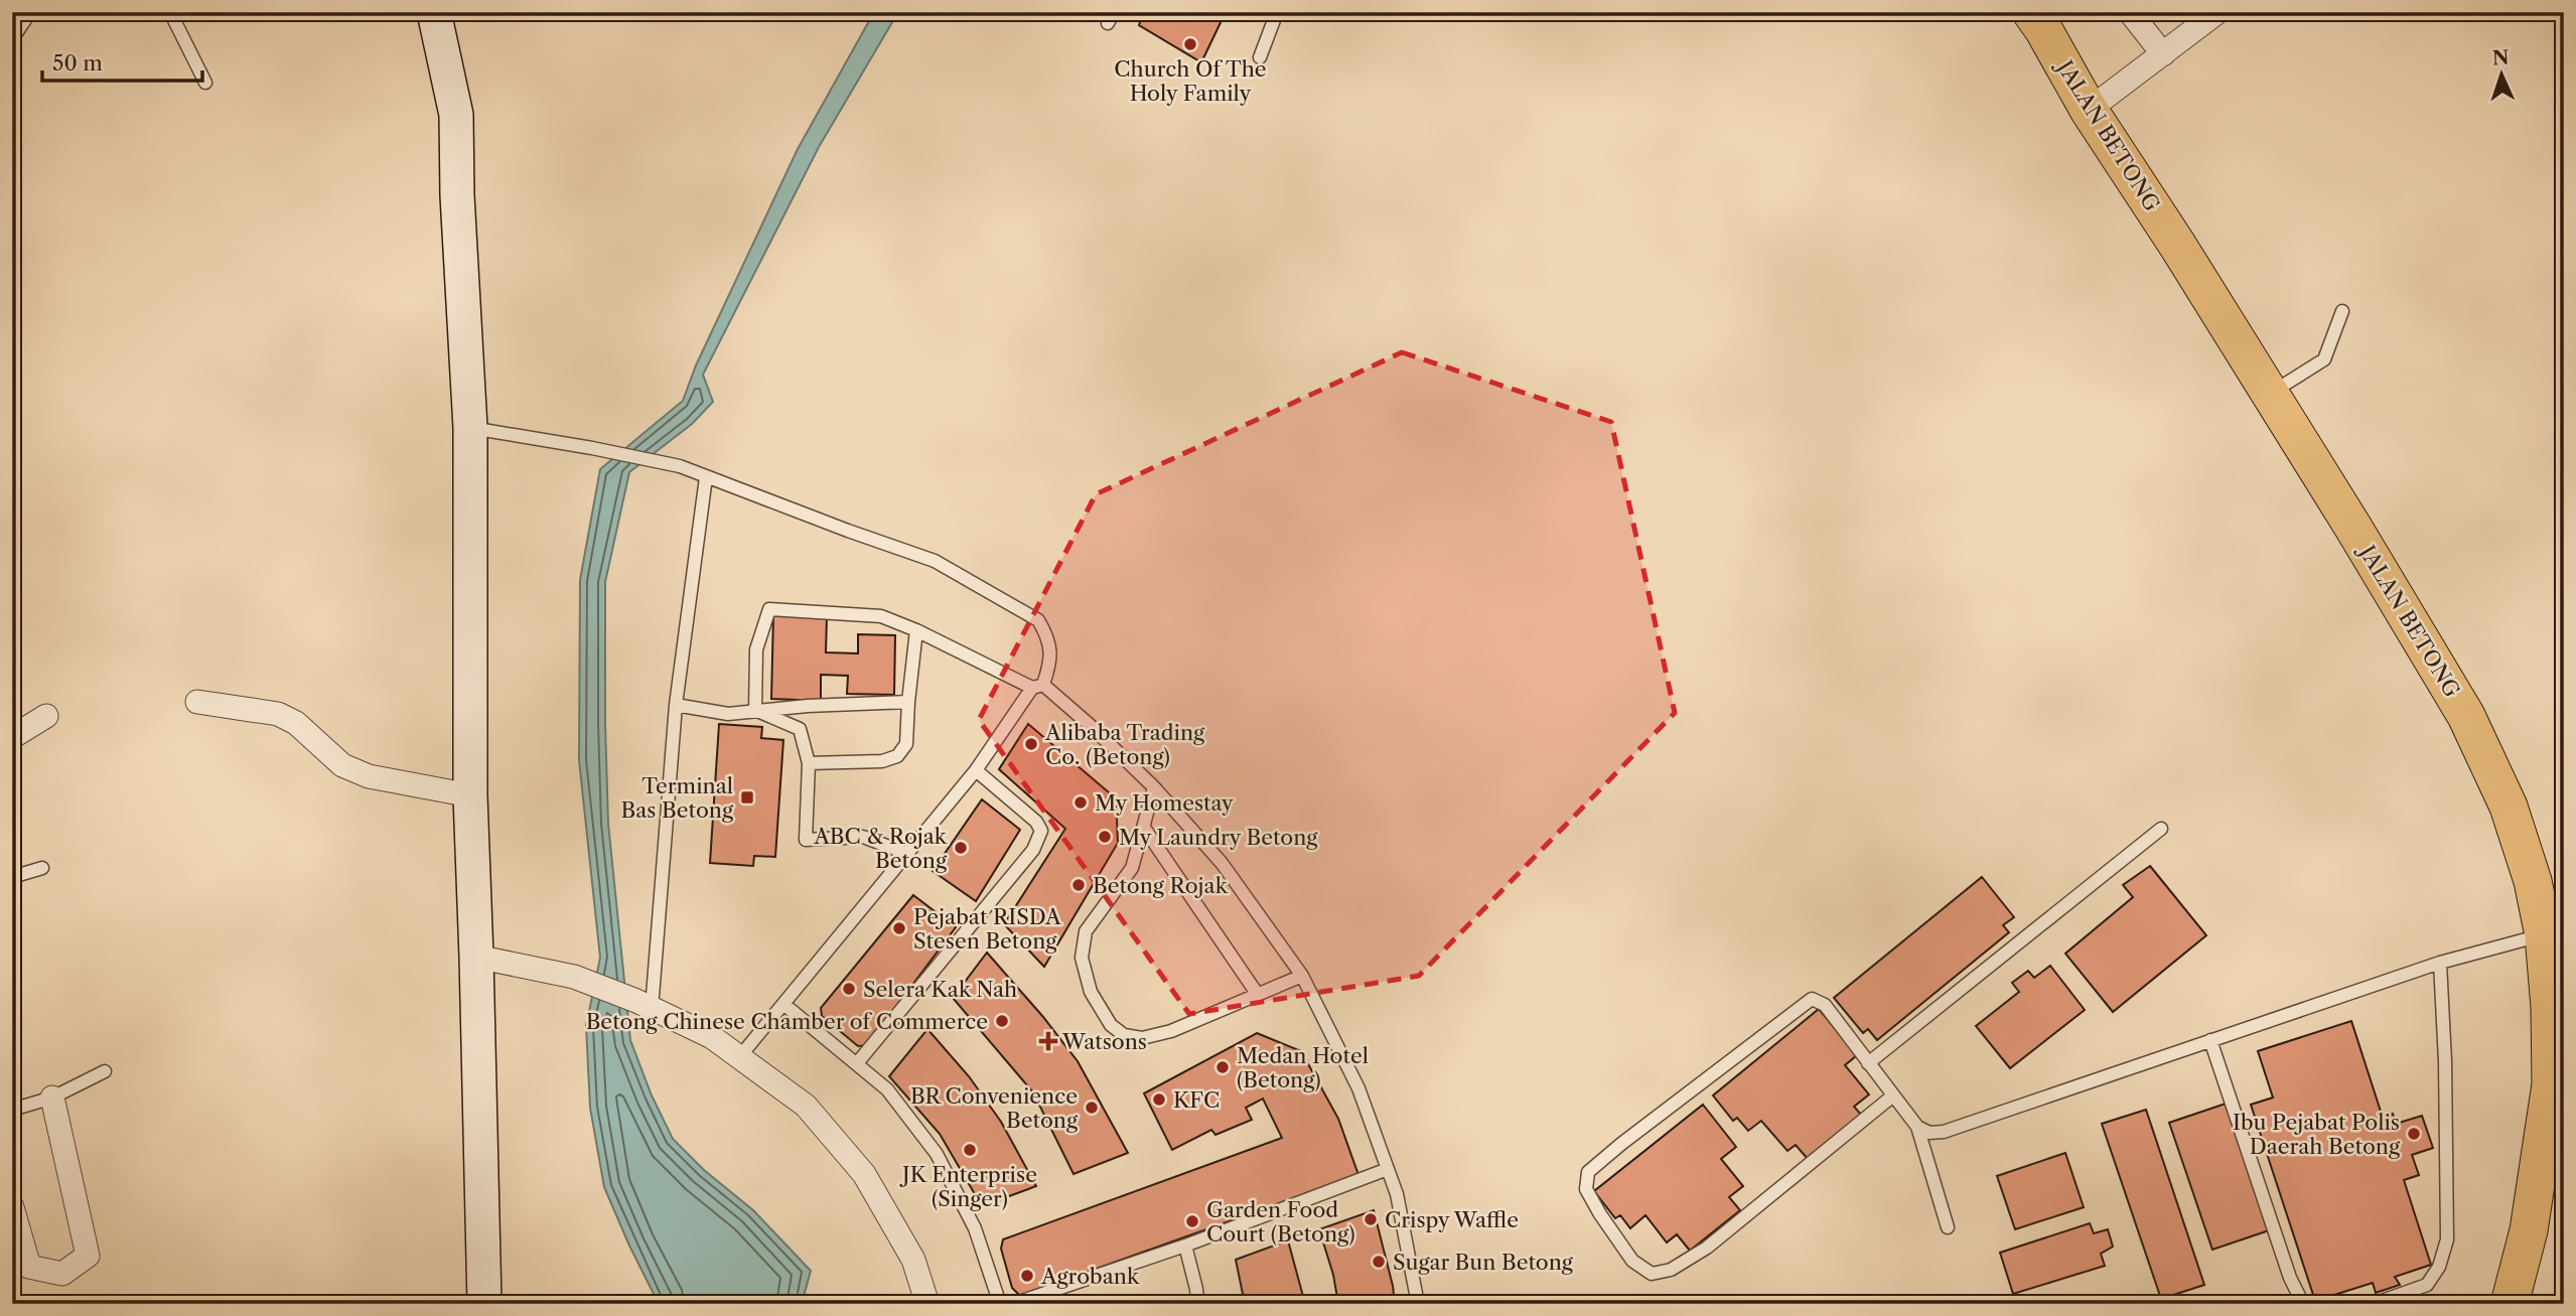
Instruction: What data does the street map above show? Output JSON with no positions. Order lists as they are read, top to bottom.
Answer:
{
  "streets": {
    "main road": ["JALAN BETONG"]
  },
  "places": {
    "other": [
      "Church Of The Holy Family",
      "Alibaba Trading Co. (Betong)",
      "My Homestay",
      "My Laundry Betong",
      "ABC & Rojak Betong",
      "Betong Rojak",
      "Pejabat RISDA Stesen Betong",
      "Selera Kak Nah",
      "Betong Chinese Chamber of Commerce",
      "Medan Hotel (Betong)",
      "KFC",
      "BR Convenience Betong",
      "Ibu Pejabat Polis Daerah Betong",
      "JK Enterprise (Singer)",
      "Crispy Waffle",
      "Garden Food Court (Betong)",
      "Sugar Bun Betong",
      "Agrobank"
    ],
    "transit": ["Terminal Bas Betong"],
    "health": ["Watsons"]
  },
  "scale_bar": "50 m",
  "north": "top"
}
